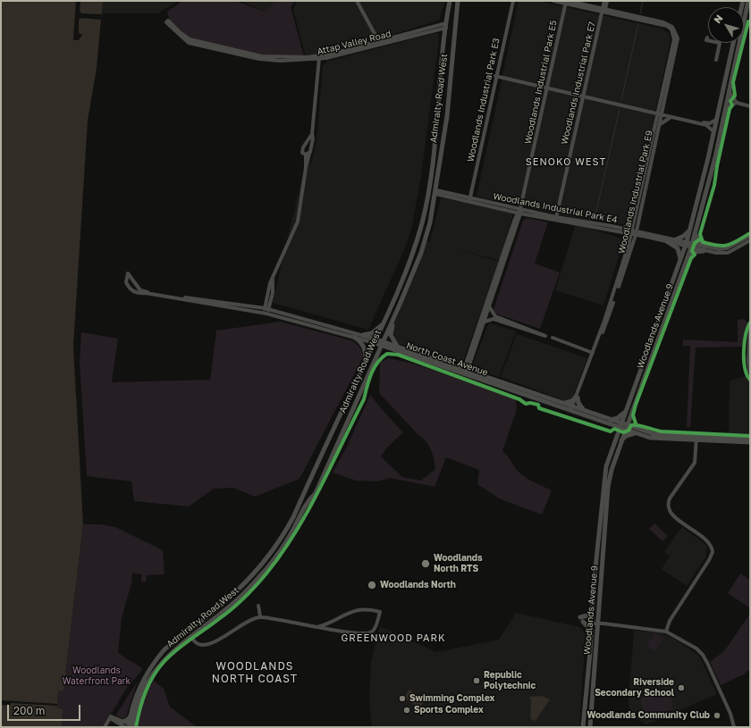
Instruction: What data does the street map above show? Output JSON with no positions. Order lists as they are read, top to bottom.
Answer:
{
  "streets": {
    "main road": ["Admiralty Road West", "Woodlands Avenue 9", "North Coast Avenue"],
    "street": [
      "Attap Valley Road",
      "Woodlands Industrial Park E5",
      "Woodlands Industrial Park E7",
      "Woodlands Industrial Park E3",
      "Woodlands Industrial Park E9",
      "Woodlands Industrial Park E4"
    ]
  },
  "crossings": [
    ["Attap Valley Road", "Admiralty Road West"],
    ["Woodlands Industrial Park E5", "Woodlands Industrial Park E4"],
    ["Woodlands Industrial Park E5", "North Coast Avenue"],
    ["Woodlands Industrial Park E7", "Woodlands Industrial Park E9"],
    ["Woodlands Industrial Park E7", "Woodlands Industrial Park E4"],
    ["Admiralty Road West", "Woodlands Industrial Park E4"],
    ["Admiralty Road West", "North Coast Avenue"],
    ["Woodlands Industrial Park E3", "Woodlands Industrial Park E4"],
    ["Woodlands Industrial Park E9", "Woodlands Industrial Park E4"],
    ["Woodlands Industrial Park E9", "North Coast Avenue"],
    ["Woodlands Industrial Park E4", "Woodlands Avenue 9"],
    ["Woodlands Avenue 9", "North Coast Avenue"]
  ],
  "districts": ["SENOKO WEST", "GREENWOOD PARK", "WOODLANDS NORTH COAST"],
  "parks": ["Woodlands Waterfront Park"],
  "places": [
    "Woodlands North RTS",
    "Woodlands North",
    "Republic Polytechnic",
    "Riverside Secondary School",
    "Swimming Complex",
    "Sports Complex",
    "Woodlands Community Club"
  ],
  "scale_bar": "200 m",
  "north": "top left"
}
